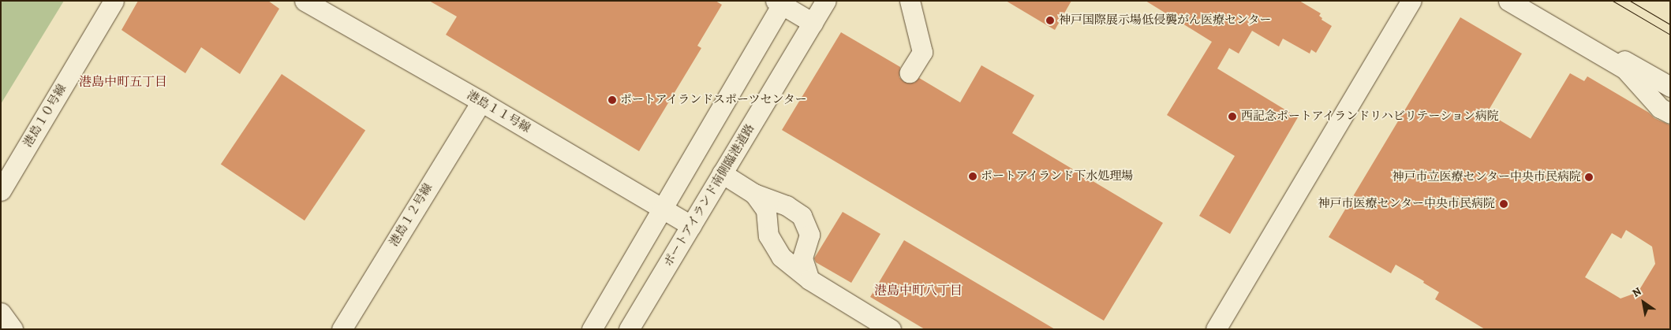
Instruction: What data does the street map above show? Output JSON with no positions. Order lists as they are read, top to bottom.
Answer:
{
  "streets": {
    "street": [
      "港島１１号線",
      "港島１０号線",
      "ポートアイランド南側臨港道路",
      "港島１２号線"
    ]
  },
  "crossings": [
    ["港島１１号線", "ポートアイランド南側臨港道路"],
    ["港島１１号線", "港島１２号線"]
  ],
  "districts": ["港島中町五丁目", "港島中町八丁目"],
  "places": [
    "神戸国際展示場低侵襲がん医療センター",
    "ポートアイランドスポーツセンター",
    "西記念ポートアイランドリハビリテーション病院",
    "ポートアイランド下水処理場",
    "神戸市立医療センター中央市民病院",
    "神戸市医療センター中央市民病院"
  ],
  "north": "top left"
}
